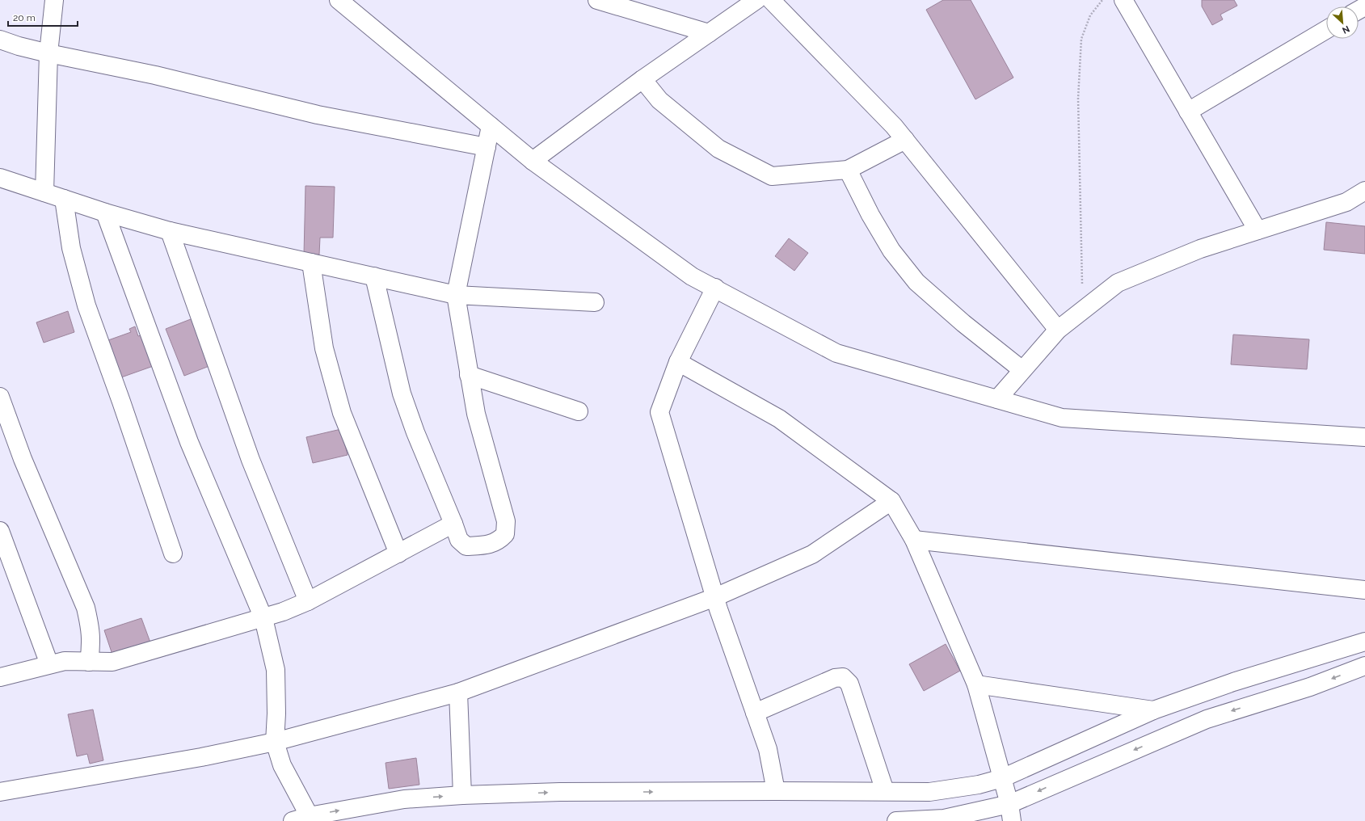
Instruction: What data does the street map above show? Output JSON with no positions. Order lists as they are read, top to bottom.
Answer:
{
  "scale_bar": "20 m",
  "north": "bottom right"
}
